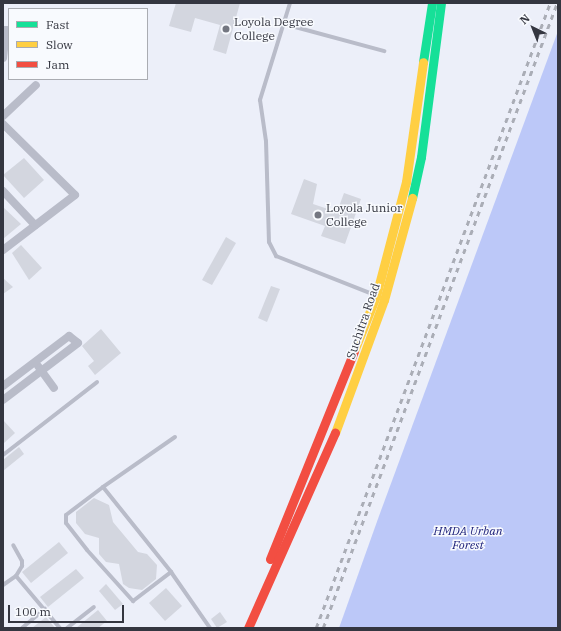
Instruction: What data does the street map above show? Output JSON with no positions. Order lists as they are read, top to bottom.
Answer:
{
  "streets": {
    "main road": ["Suchitra Road"]
  },
  "parks": ["HMDA Urban Forest"],
  "places": ["Loyola Degree College", "Loyola Junior College"],
  "legend": ["Fast", "Slow", "Jam"],
  "scale_bar": "100 m",
  "north": "top left"
}
